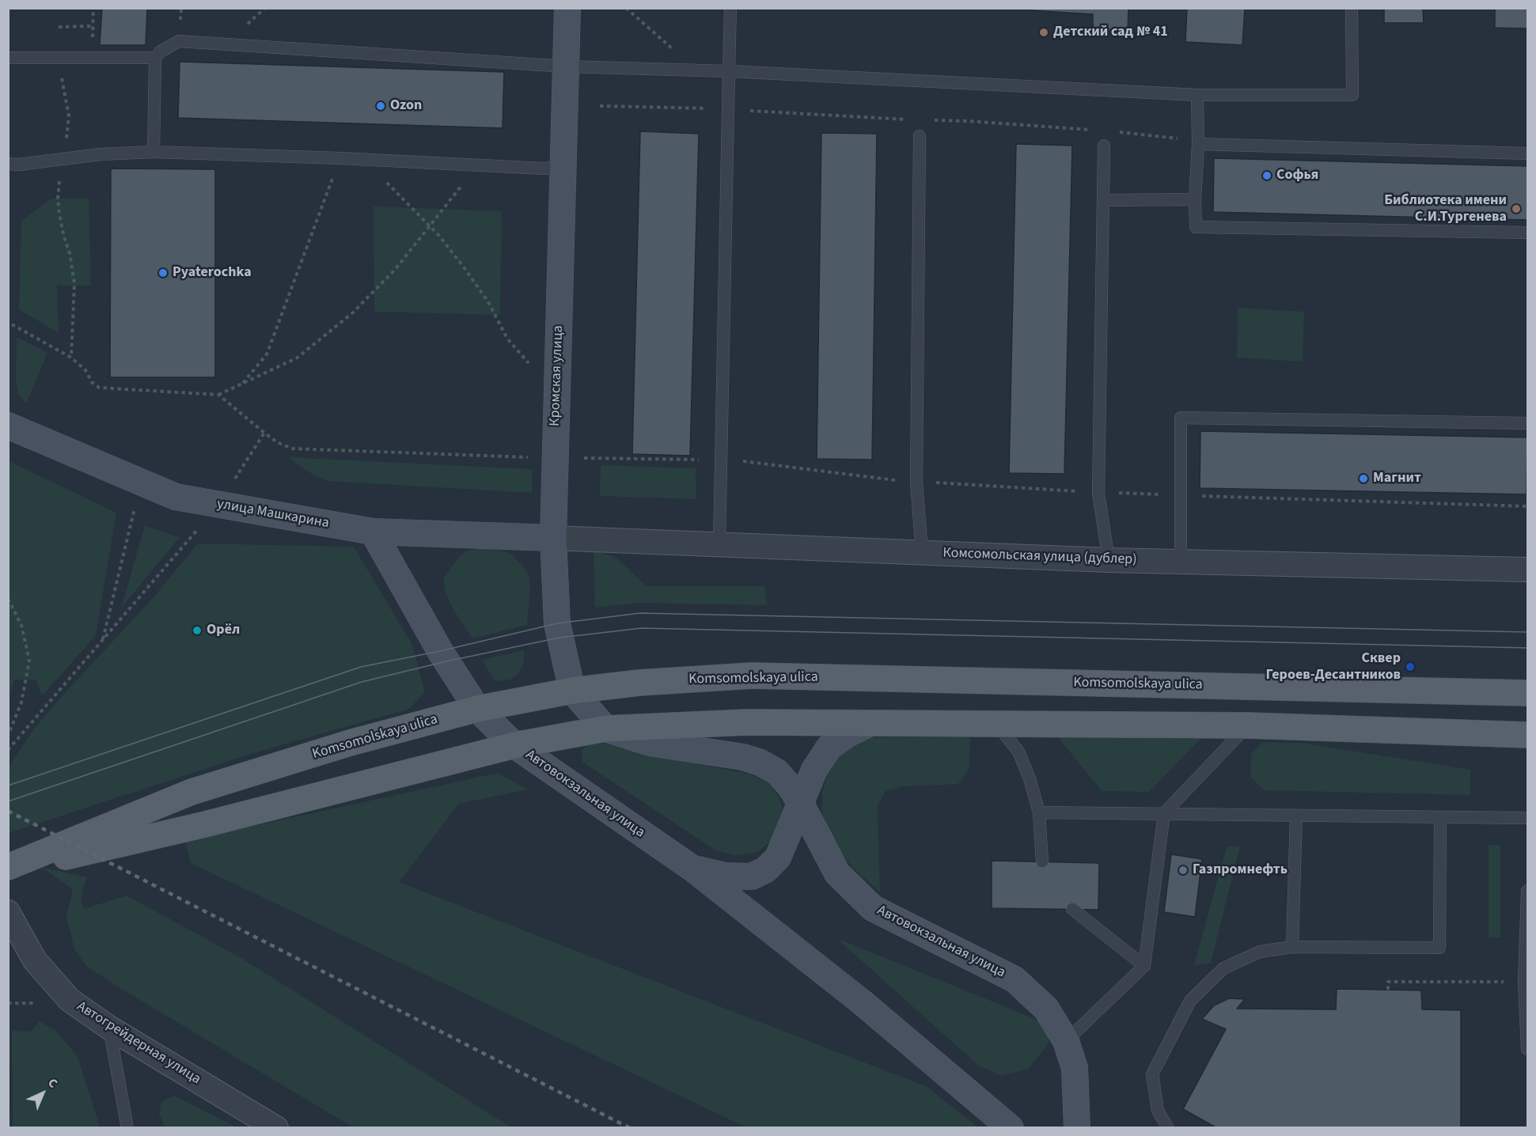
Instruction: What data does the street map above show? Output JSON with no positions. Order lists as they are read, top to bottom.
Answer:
{
  "streets": {
    "main road": ["Komsomolskaya ulica"],
    "street": [
      "Кромская улица",
      "улица Машкарина",
      "Комсомольская улица (дублер)",
      "Автовокзальная улица",
      "Автогрейдерная улица"
    ]
  },
  "crossings": [
    ["Кромская улица", "улица Машкарина"],
    ["Кромская улица", "Комсомольская улица (дублер)"],
    ["Кромская улица", "Komsomolskaya ulica"],
    ["Кромская улица", "Автовокзальная улица"],
    ["улица Машкарина", "Комсомольская улица (дублер)"],
    ["улица Машкарина", "Автовокзальная улица"],
    ["Komsomolskaya ulica", "Автовокзальная улица"]
  ],
  "places": [
    "Детский сад № 41",
    "Ozon",
    "Софья",
    "Библиотека имени С.И.Тургенева",
    "Pyaterochka",
    "Магнит",
    "Орёл",
    "Сквер Героев-Десантников",
    "Газпромнефть"
  ],
  "north": "top right"
}
